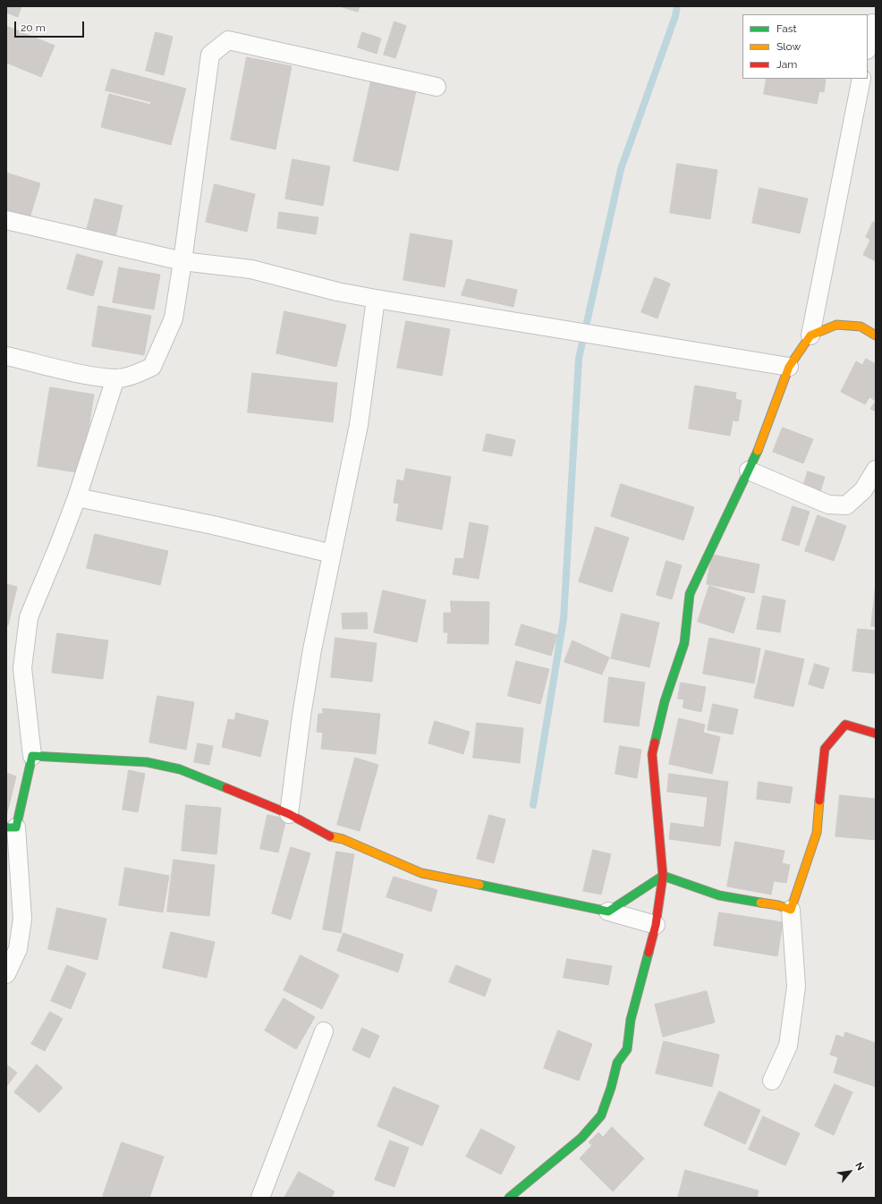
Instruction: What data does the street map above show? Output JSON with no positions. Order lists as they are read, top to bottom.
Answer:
{
  "legend": ["Fast", "Slow", "Jam"],
  "scale_bar": "20 m",
  "north": "top right"
}
